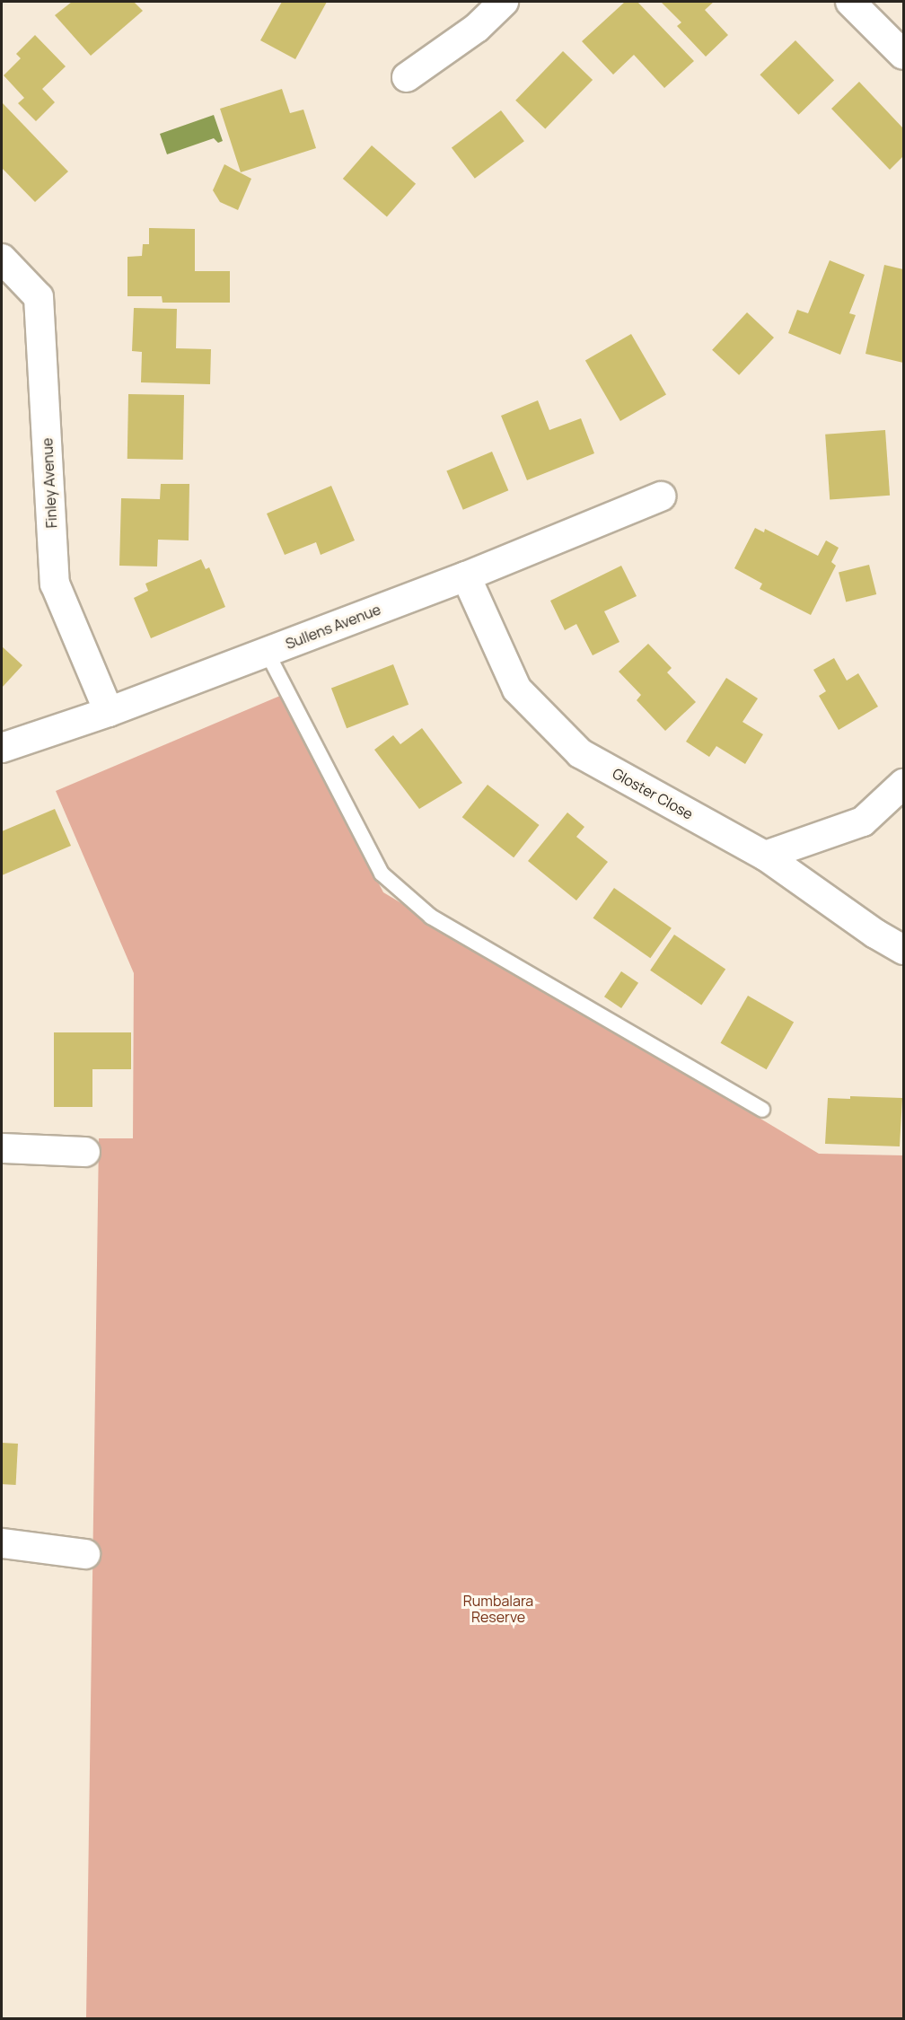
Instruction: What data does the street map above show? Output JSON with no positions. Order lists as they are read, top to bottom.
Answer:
{
  "streets": {
    "street": ["Finley Avenue", "Sullens Avenue", "Gloster Close"]
  },
  "crossings": [
    ["Finley Avenue", "Sullens Avenue"],
    ["Sullens Avenue", "Gloster Close"]
  ],
  "parks": ["Rumbalara Reserve"]
}
